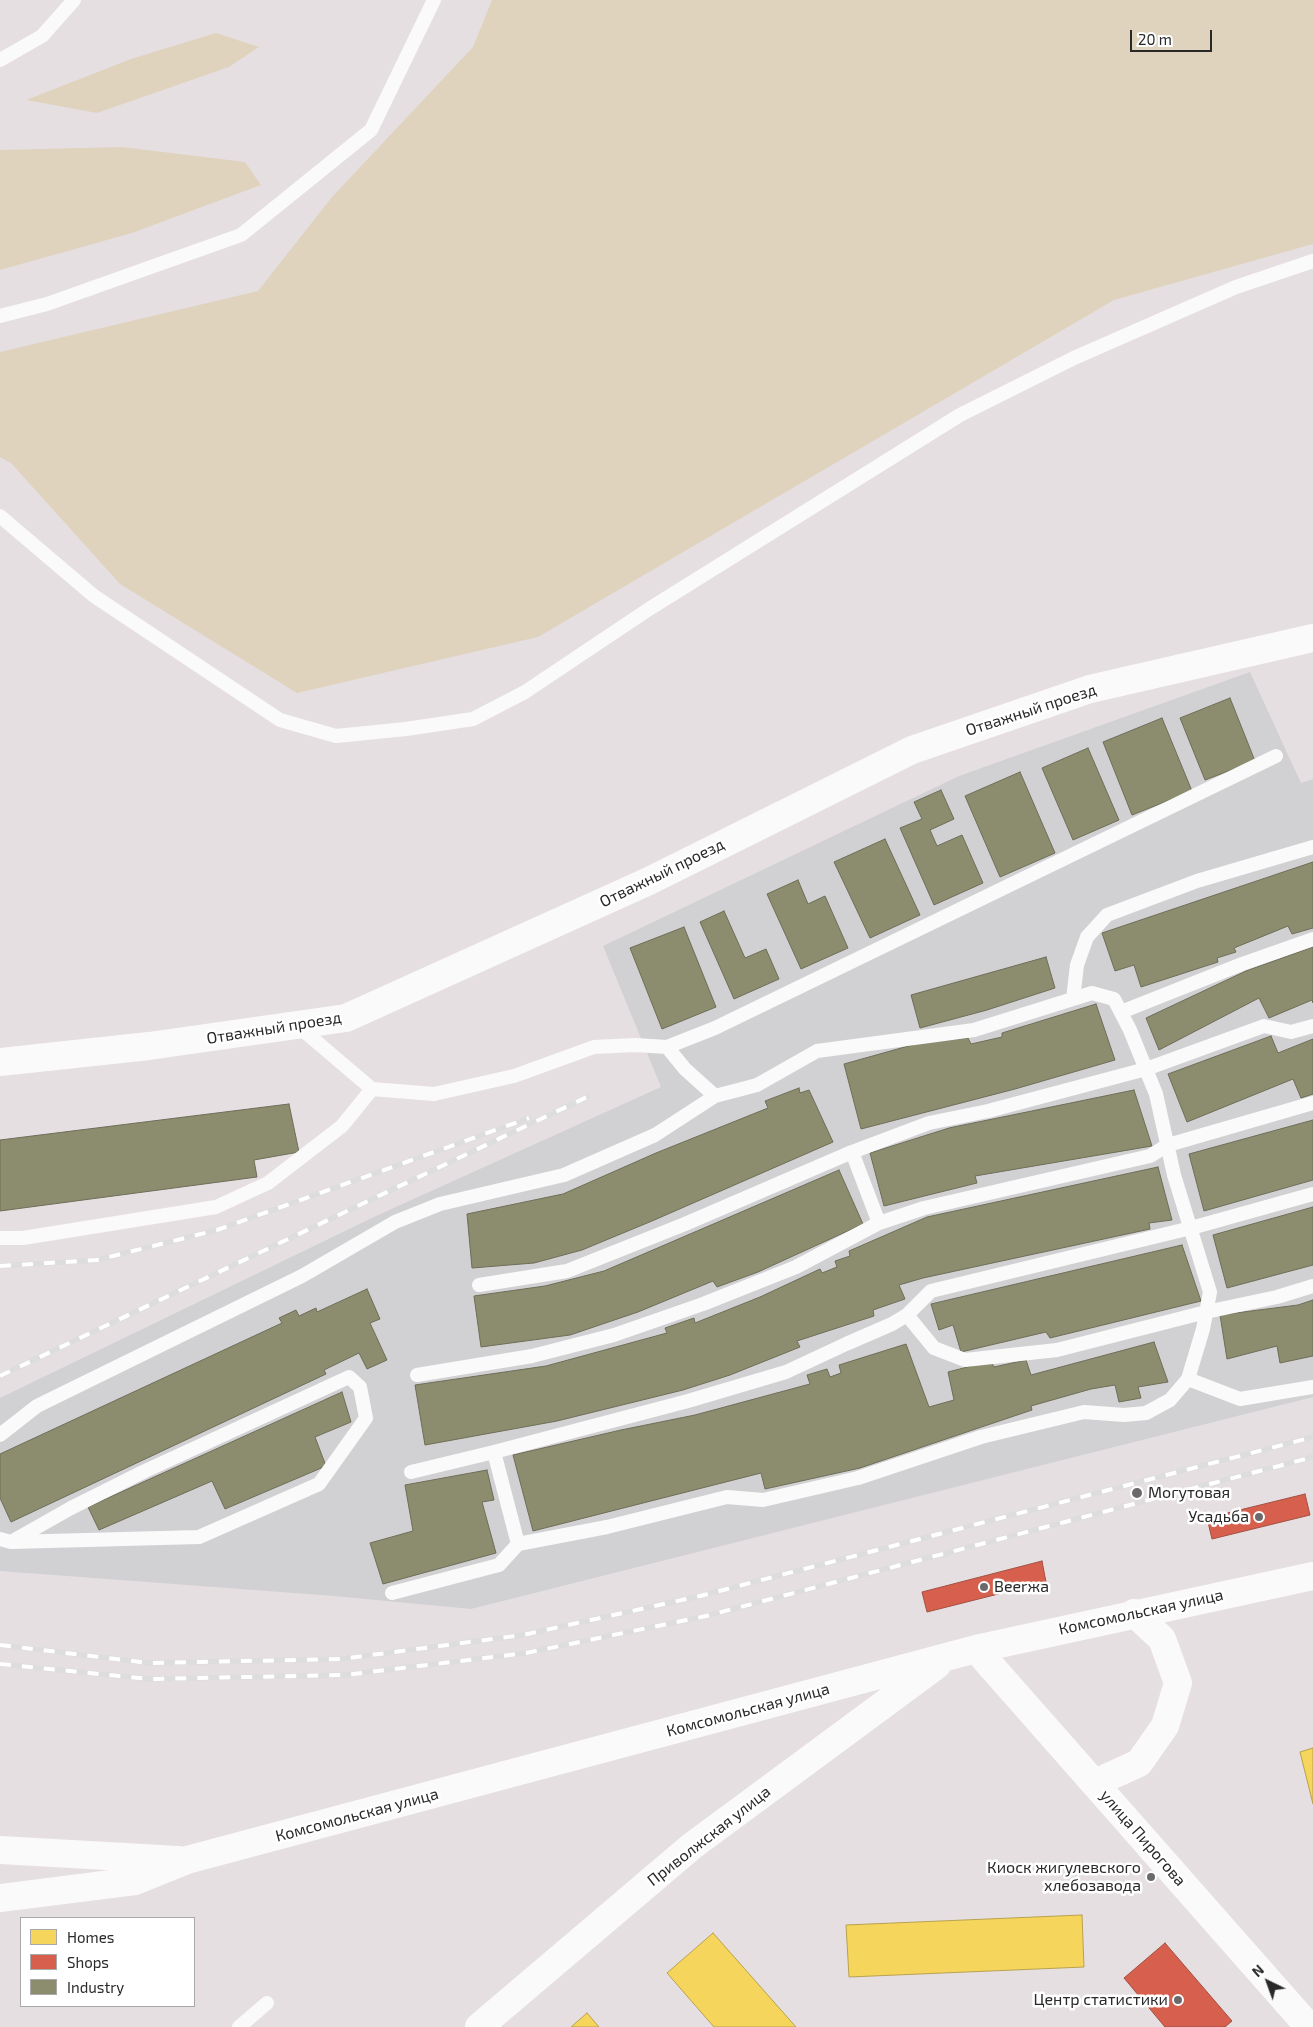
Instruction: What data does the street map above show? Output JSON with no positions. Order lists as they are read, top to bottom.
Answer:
{
  "streets": {
    "street": [
      "Отважный проезд",
      "Комсомольская улица",
      "Приволжская улица",
      "улица Пирогова"
    ]
  },
  "crossings": [
    ["Комсомольская улица", "Приволжская улица"],
    ["Комсомольская улица", "улица Пирогова"]
  ],
  "places": [
    "Могутовая",
    "Усадьба",
    "Beerжа",
    "Киоск жигулевского хлебозавода",
    "Центр статистики"
  ],
  "legend": ["Homes", "Shops", "Industry"],
  "scale_bar": "20 m",
  "north": "top left"
}
